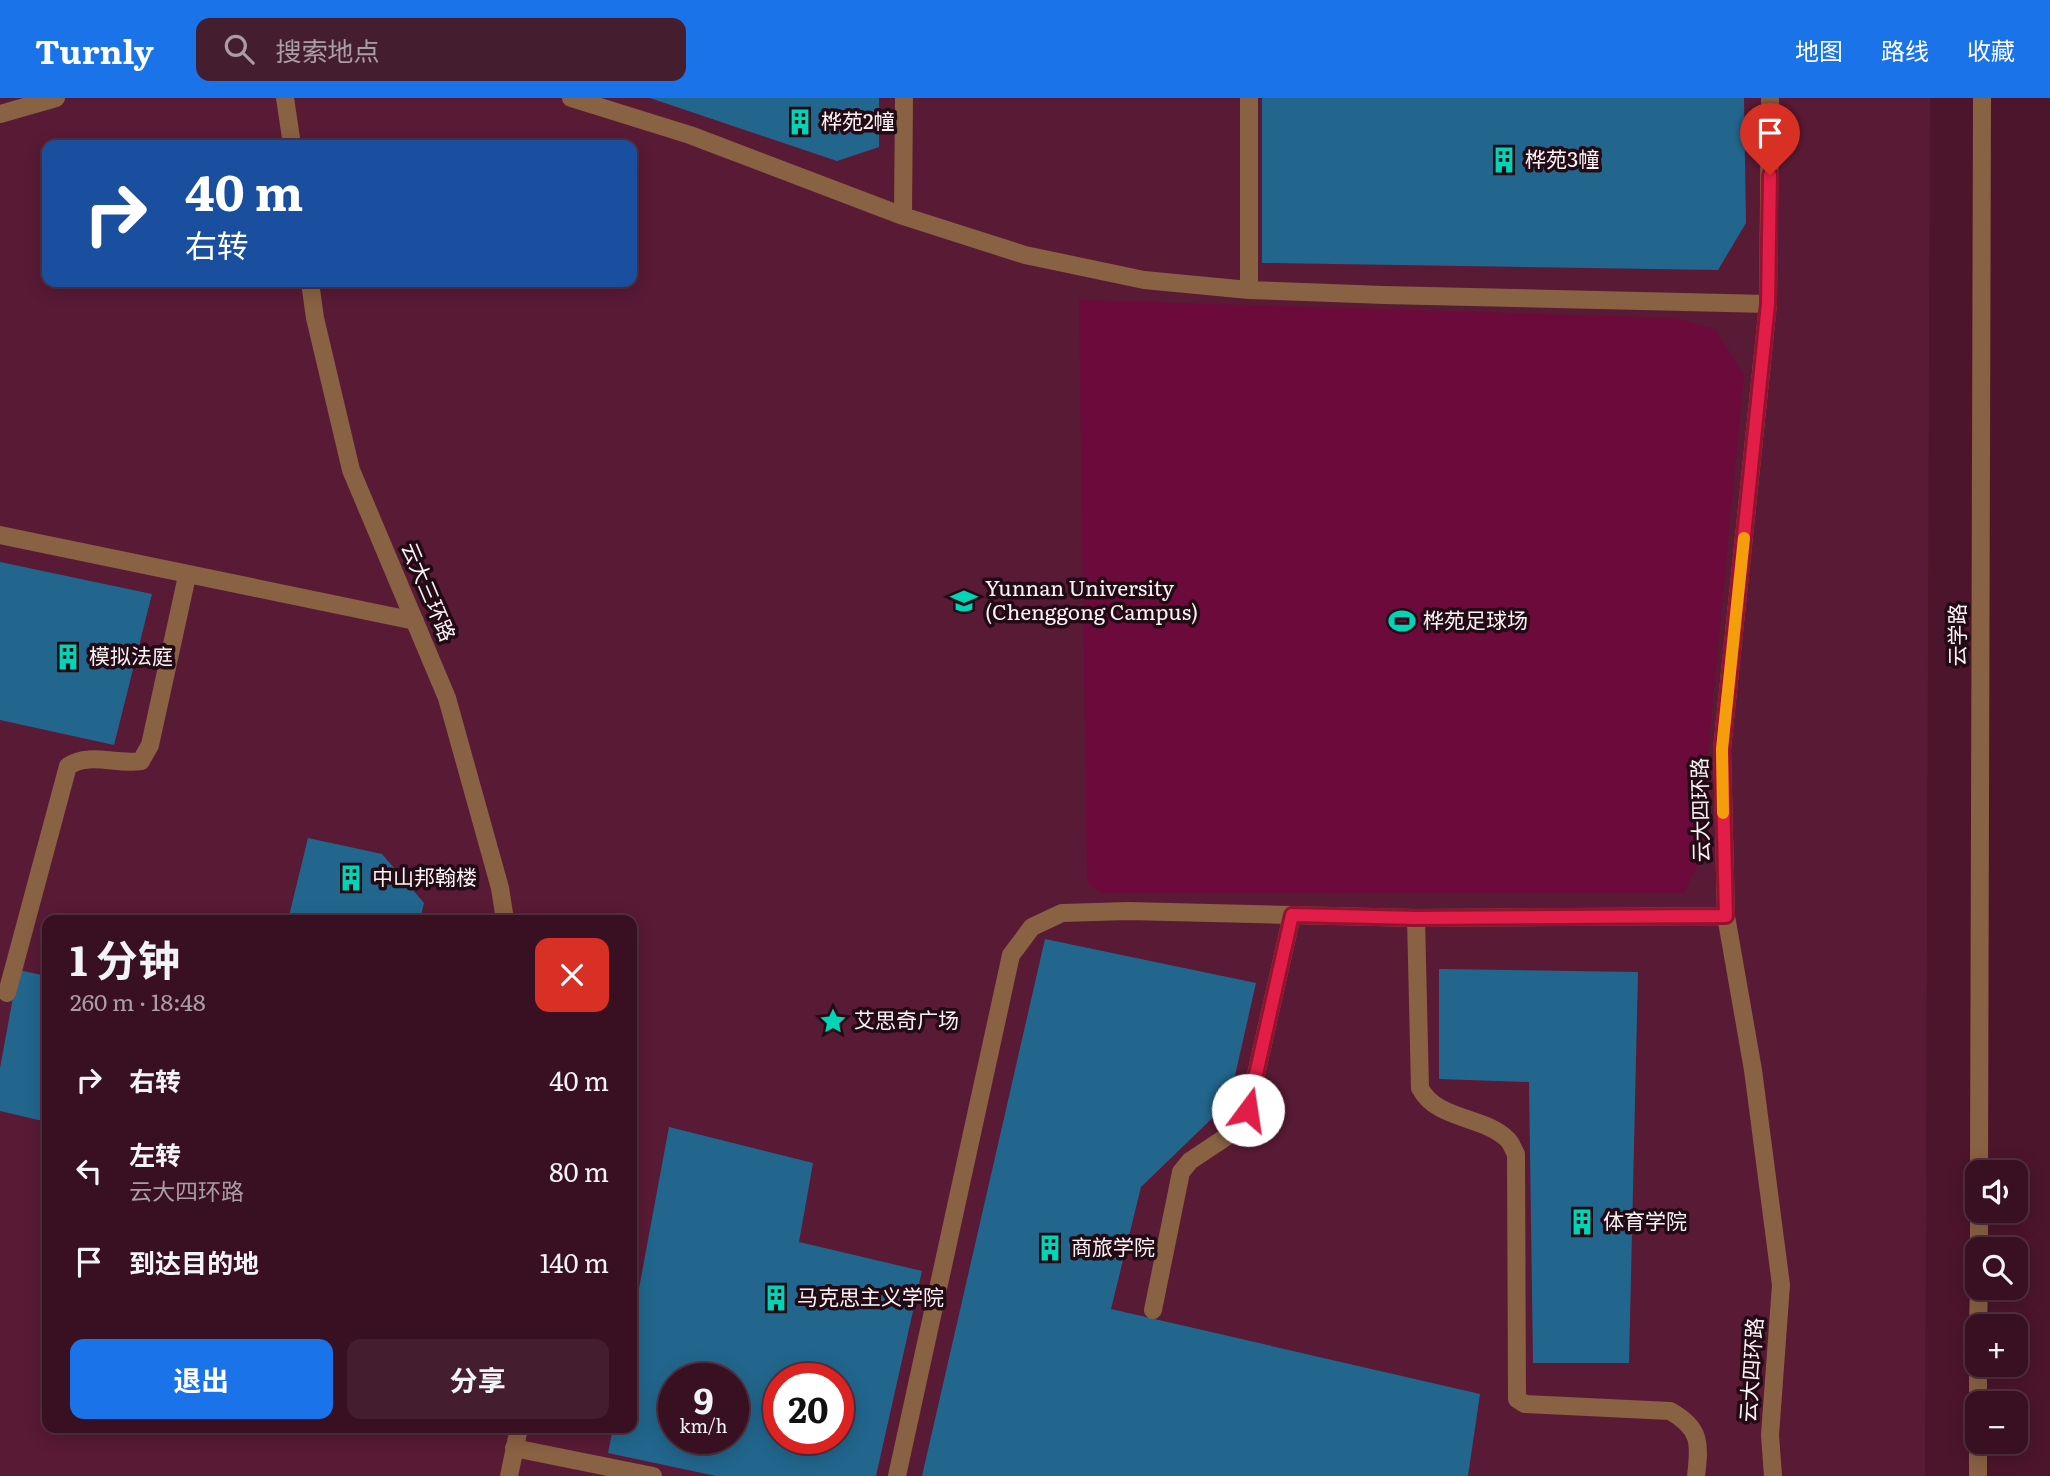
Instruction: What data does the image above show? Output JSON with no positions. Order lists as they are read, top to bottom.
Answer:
{
  "streets": {
    "street": ["云大三环路", "云学路", "云大四环路"]
  },
  "places": {
    "building": [
      "桦苑2幢",
      "桦苑3幢",
      "模拟法庭",
      "中山邦翰楼",
      "体育学院",
      "商旅学院",
      "马克思主义学院"
    ],
    "school or university": ["Yunnan University (Chenggong Campus)"],
    "sports": ["桦苑足球场"],
    "place": ["艾思奇广场"]
  },
  "page": {
    "header": "Turnly",
    "search": "搜索地点",
    "nav": ["地图", "路线", "收藏"],
    "turn": ["40 m", "右转"],
    "heading": ["1 分钟", "260 m · 18:48"],
    "list": [
      {
        "name": "右转",
        "value": "40 m"
      },
      {
        "name": "左转",
        "note": "云大四环路",
        "value": "80 m"
      },
      {
        "name": "到达目的地",
        "value": "140 m"
      }
    ],
    "map_buttons": ["+", "−"],
    "buttons": ["退出", "分享"],
    "speed": "9 km/h",
    "limit": "20"
  }
}
